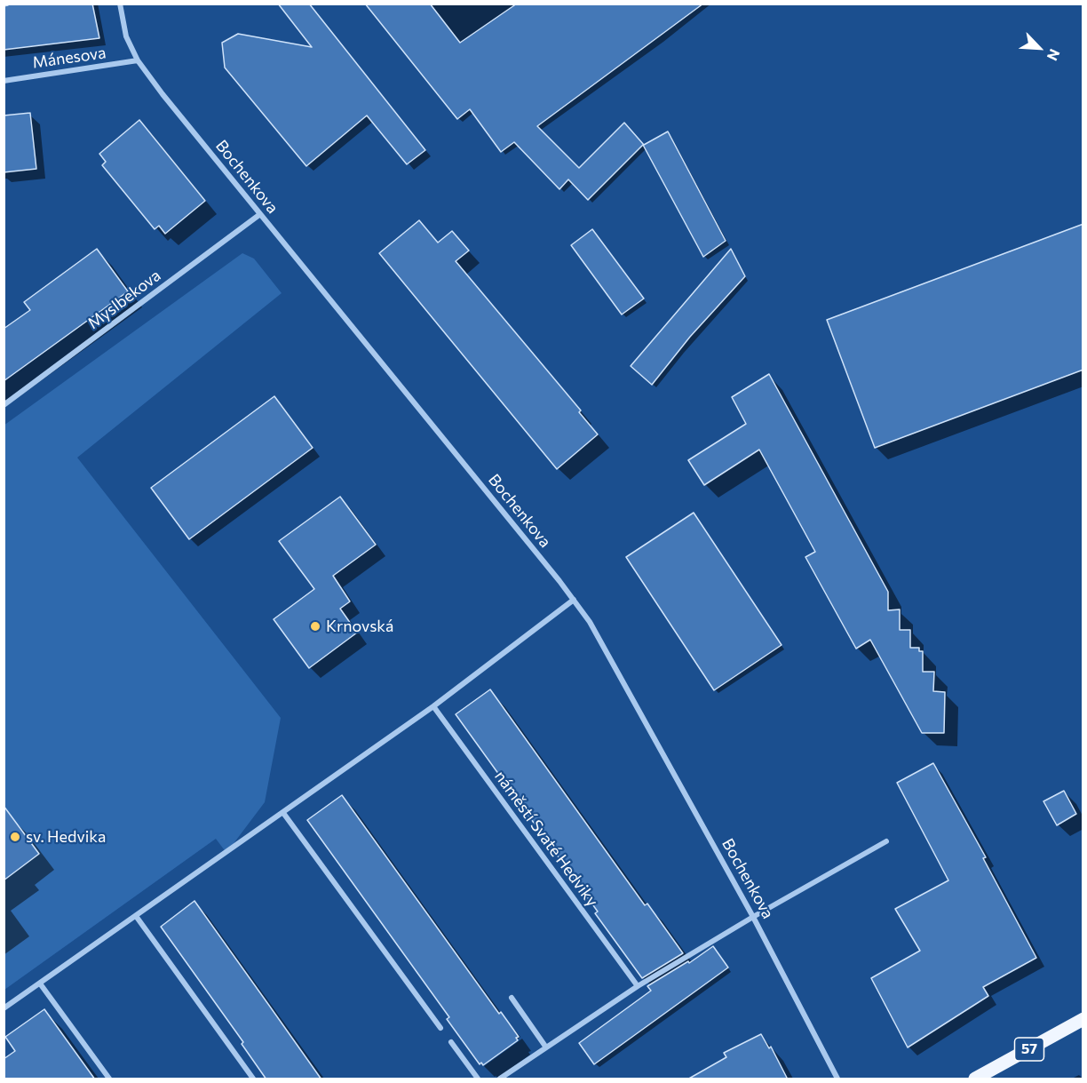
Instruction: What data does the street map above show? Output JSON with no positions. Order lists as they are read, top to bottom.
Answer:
{
  "streets": {
    "main road": ["57"],
    "street": [
      "Mánesova",
      "Bochenkova",
      "Myslbekova",
      "náměstí Svaté Hedviky"
    ]
  },
  "crossings": [
    ["Mánesova", "Bochenkova"],
    ["Bochenkova", "Myslbekova"]
  ],
  "places": ["Krnovská", "sv. Hedvika"],
  "north": "bottom right"
}
